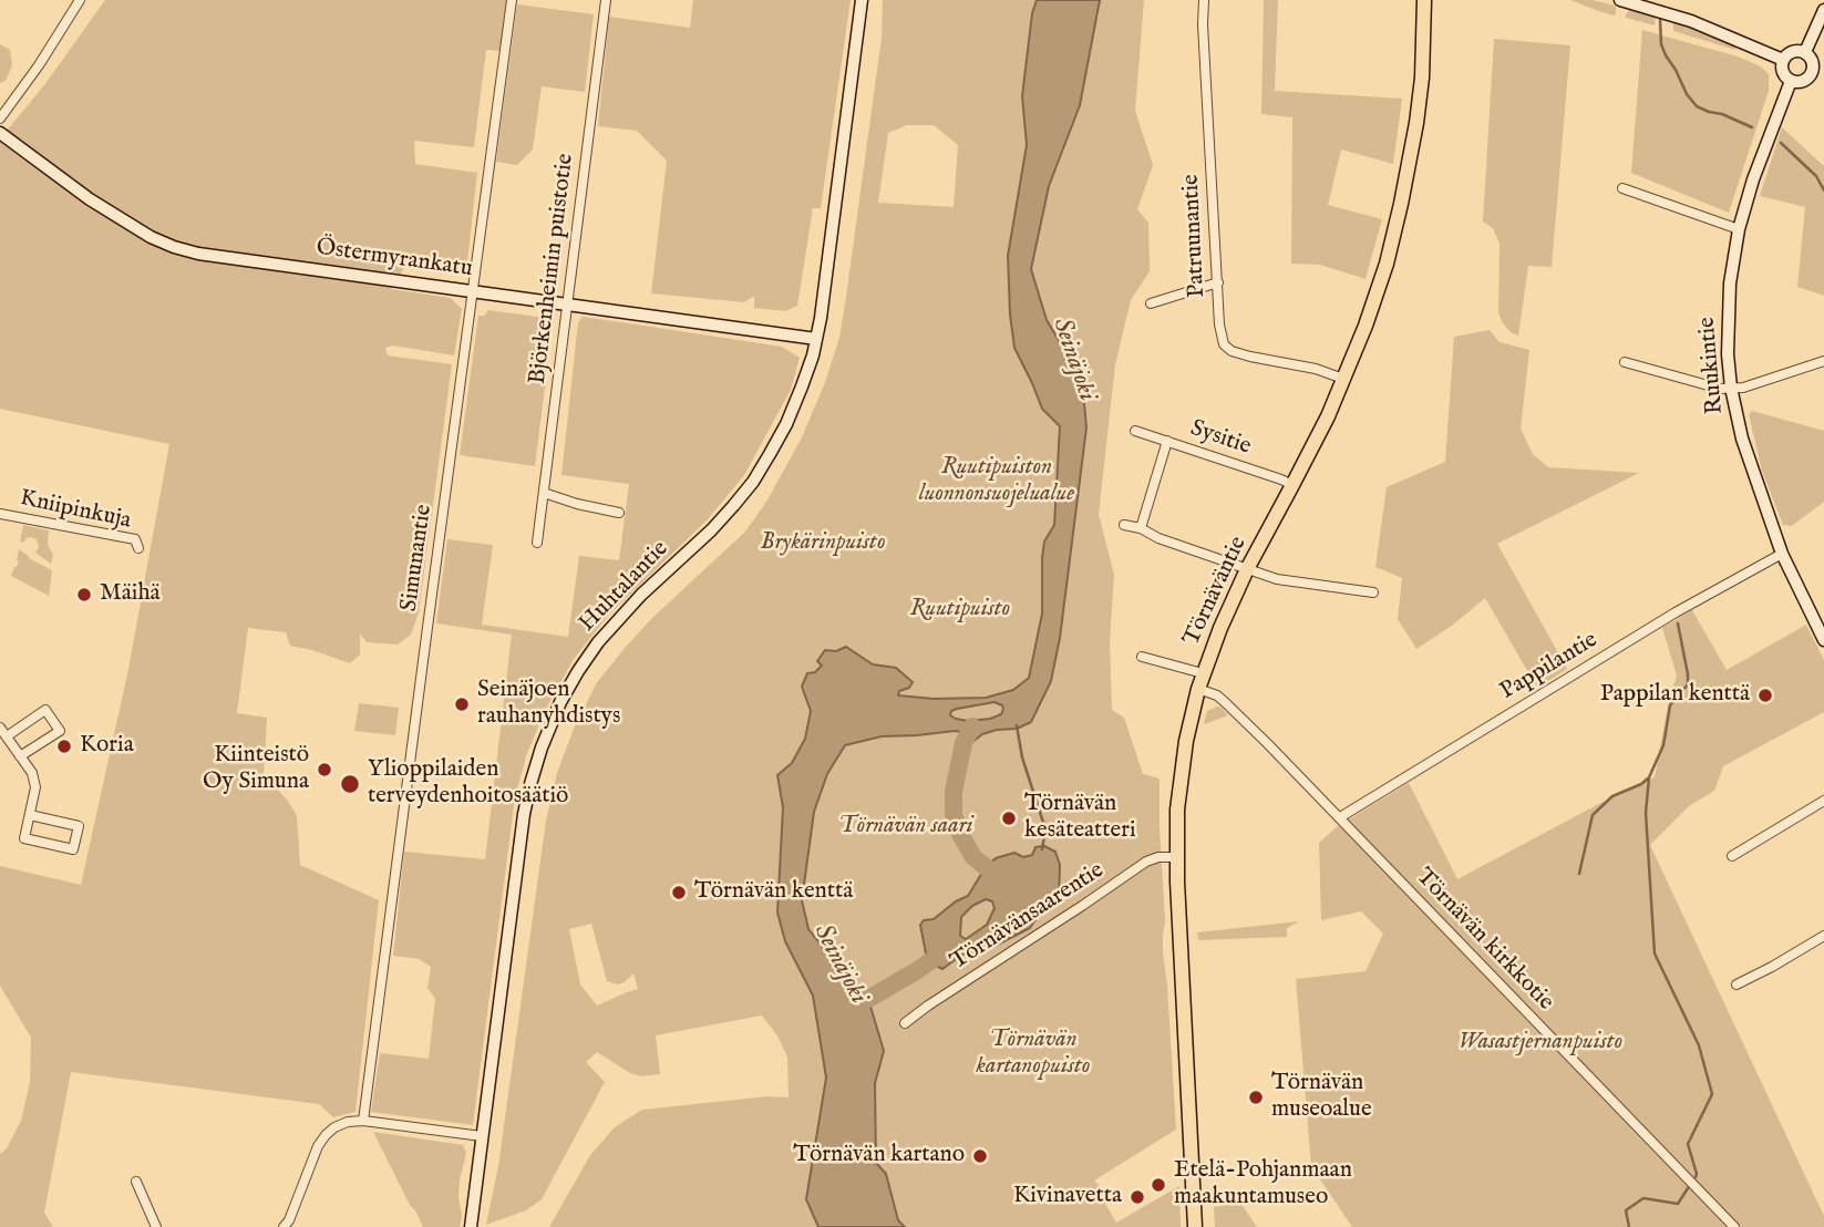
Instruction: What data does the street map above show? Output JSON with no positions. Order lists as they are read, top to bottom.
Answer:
{
  "streets": {
    "main road": ["Törnäväntie"],
    "street": [
      "Patruunantie",
      "Östermyrankatu",
      "Björkenheimin puistotie",
      "Ruukintie",
      "Sysitie",
      "Kniipinkuja",
      "Simunantie",
      "Huhtalantie",
      "Pappilantie",
      "Törnävänsaarentie",
      "Törnävän kirkkotie"
    ]
  },
  "crossings": [
    ["Patruunantie", "Törnäväntie"],
    ["Östermyrankatu", "Björkenheimin puistotie"],
    ["Östermyrankatu", "Simunantie"],
    ["Östermyrankatu", "Huhtalantie"],
    ["Ruukintie", "Pappilantie"],
    ["Sysitie", "Törnäväntie"],
    ["Törnäväntie", "Törnävänsaarentie"],
    ["Törnäväntie", "Törnävän kirkkotie"],
    ["Pappilantie", "Törnävän kirkkotie"]
  ],
  "water": ["Seinäjoki"],
  "parks": [
    "Ruutipuiston luonnonsuojelualue",
    "Brykärinpuisto",
    "Ruutipuisto",
    "Törnävän saari",
    "Törnävän kartanopuisto",
    "Wasastjernanpuisto"
  ],
  "places": [
    "Mäihä",
    "Pappilan kenttä",
    "Seinäjoen rauhanyhdistys",
    "Koria",
    "Kiinteistö Oy Simuna",
    "Ylioppilaiden terveydenhoitosäätiö",
    "Törnävän kesäteatteri",
    "Törnävän kenttä",
    "Törnävän museoalue",
    "Törnävän kartano",
    "Etelä-Pohjanmaan maakuntamuseo",
    "Kivinavetta"
  ]
}
